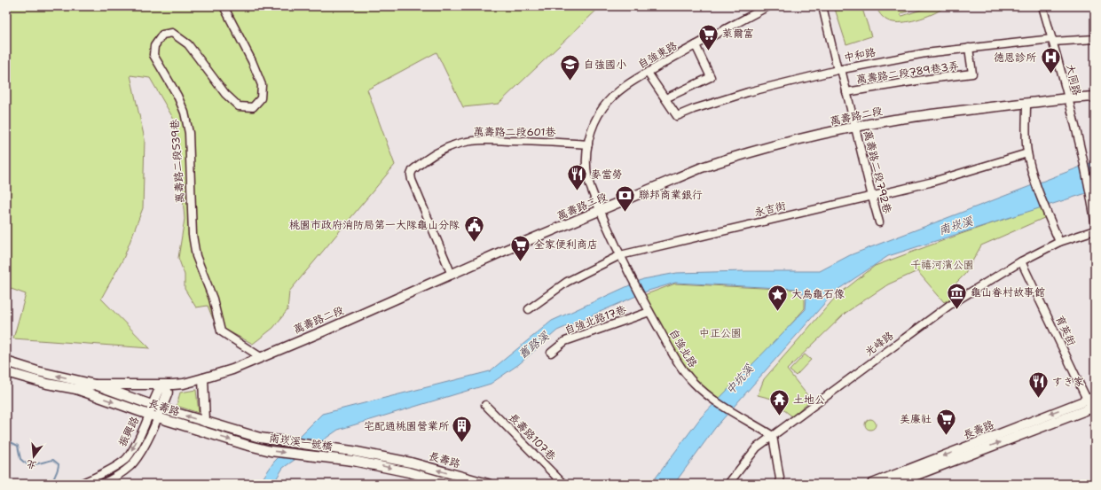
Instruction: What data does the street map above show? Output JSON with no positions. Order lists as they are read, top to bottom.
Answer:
{
  "streets": {
    "main road": ["萬壽路二段", "長壽路", "南崁溪一號橋"],
    "street": [
      "自強東路",
      "中和路",
      "萬壽路二段789巷3弄",
      "大同路",
      "萬壽路二段601巷",
      "萬壽路二段539巷",
      "萬壽路二段792巷",
      "永吉街",
      "自強北路17巷",
      "育英街",
      "光峰路",
      "自強北路",
      "振興路",
      "長壽路107巷"
    ]
  },
  "crossings": [
    ["自強東路", "萬壽路二段"],
    ["自強東路", "萬壽路二段601巷"],
    ["中和路", "萬壽路二段789巷3弄"],
    ["中和路", "大同路"],
    ["中和路", "萬壽路二段792巷"],
    ["萬壽路二段789巷3弄", "萬壽路二段792巷"],
    ["大同路", "萬壽路二段"],
    ["萬壽路二段", "萬壽路二段601巷"],
    ["萬壽路二段", "萬壽路二段539巷"],
    ["萬壽路二段", "萬壽路二段792巷"],
    ["萬壽路二段", "長壽路"],
    ["萬壽路二段792巷", "永吉街"],
    ["永吉街", "自強北路"],
    ["自強北路17巷", "自強北路"],
    ["育英街", "光峰路"],
    ["育英街", "長壽路"],
    ["光峰路", "自強北路"],
    ["長壽路", "振興路"],
    ["長壽路", "南崁溪一號橋"]
  ],
  "water": ["南崁溪", "舊路溪", "中坑溪"],
  "parks": ["千禧河濱公園", "中正公園"],
  "places": {
    "supermarket": ["萊爾富", "全家便利商店", "美廉社"],
    "hospital": ["德恩診所"],
    "school or university": ["自強國小"],
    "restaurant": ["麥當勞", "すき家"],
    "bank": ["聯邦商業銀行"],
    "public building": ["桃園市政府消防局第一大隊龜山分隊"],
    "museum": ["龜山眷村故事館"],
    "place": ["大烏龜石像"],
    "temple": ["土地公"],
    "building": ["宅配通桃園營業所"]
  },
  "north": "bottom"
}
